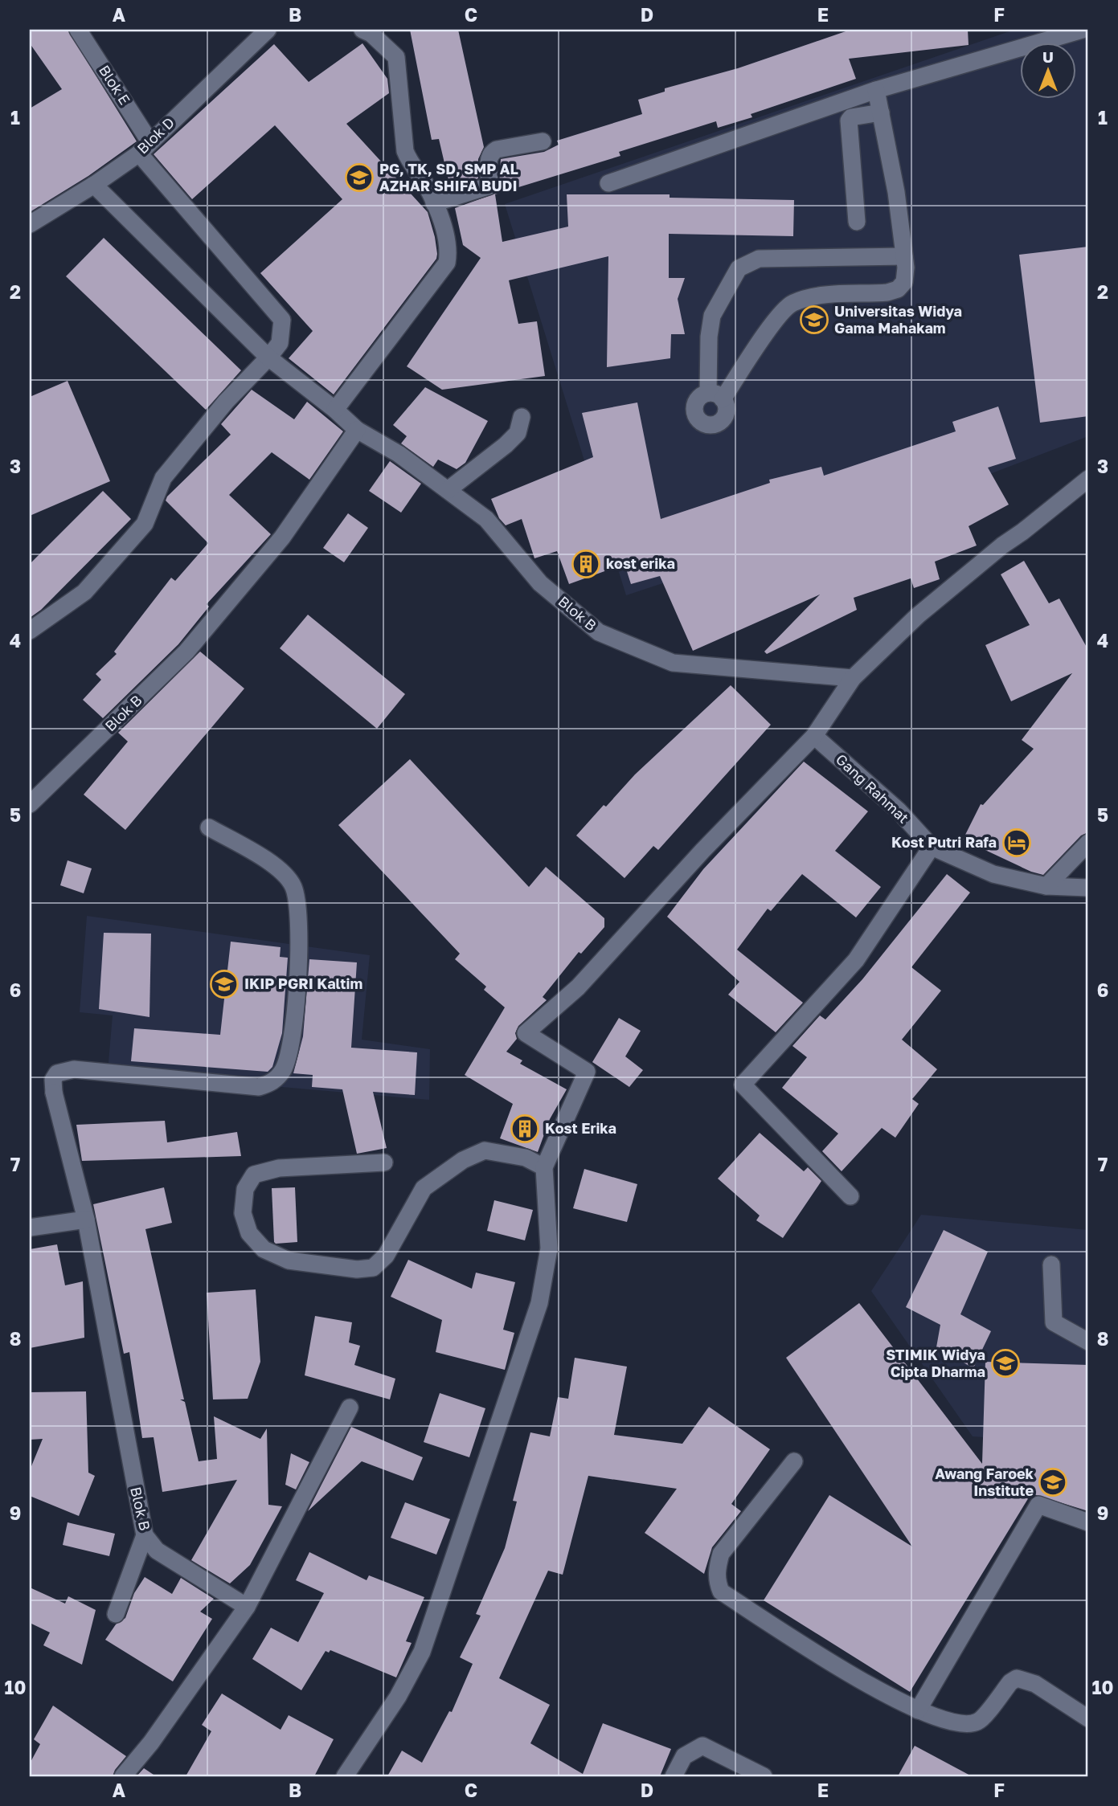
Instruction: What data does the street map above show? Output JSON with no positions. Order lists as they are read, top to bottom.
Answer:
{
  "streets": {
    "street": [
      "Blok E",
      "Blok D",
      "Blok B",
      "Gang Rahmat"
    ]
  },
  "crossings": [
    ["Blok E", "Blok D"],
    ["Blok E", "Blok B"],
    ["Blok D", "Blok B"]
  ],
  "places": {
    "school or university": [
      "PG, TK, SD, SMP AL AZHAR SHIFA BUDI",
      "Universitas Widya Gama Mahakam",
      "IKIP PGRI Kaltim",
      "STIMIK Widya Cipta Dharma",
      "Awang Faroek Institute"
    ],
    "building": ["kost erika", "Kost Erika"],
    "hotel": ["Kost Putri Rafa"]
  },
  "north": "top",
  "grid": {
    "columns": [
      "A",
      "B",
      "C",
      "D",
      "E",
      "F"
    ],
    "rows": [
      "1",
      "2",
      "3",
      "4",
      "5",
      "6",
      "7",
      "8",
      "9",
      "10"
    ]
  }
}
